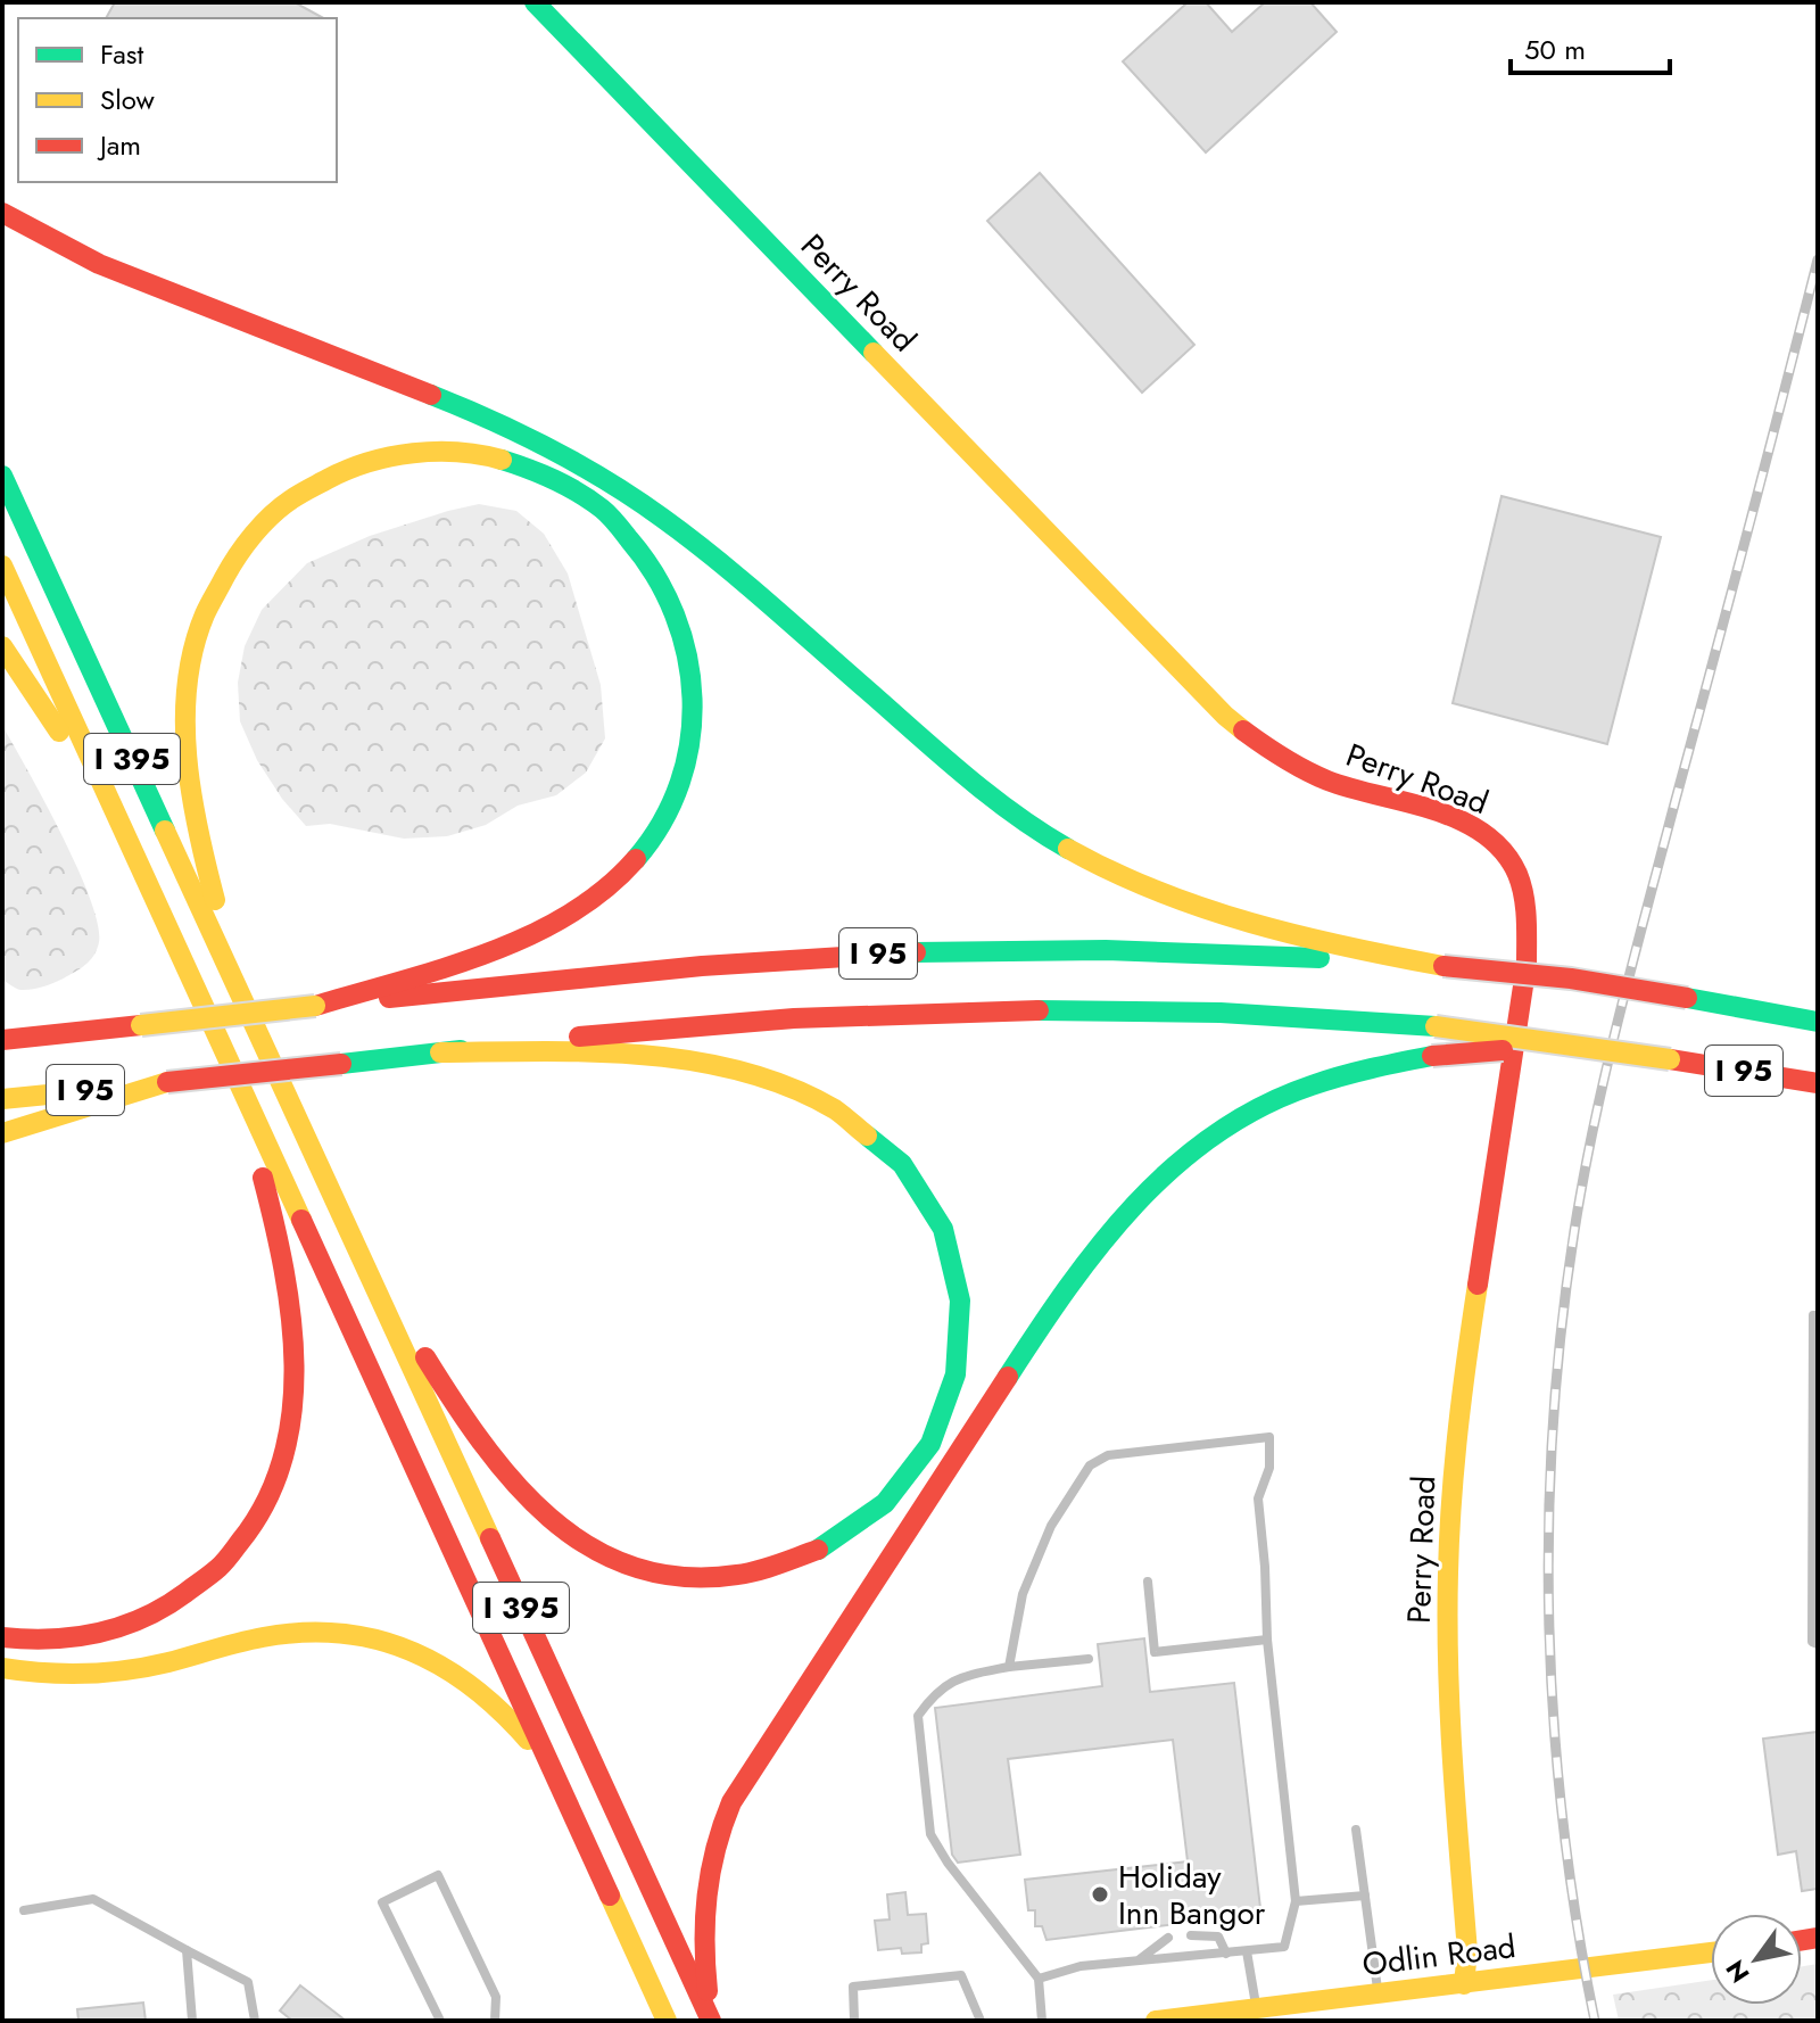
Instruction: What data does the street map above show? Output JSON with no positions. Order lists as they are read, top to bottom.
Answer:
{
  "streets": {
    "main road": [
      "Perry Road",
      "I 395",
      "I 95",
      "Odlin Road"
    ]
  },
  "crossings": [
    ["Perry Road", "Odlin Road"]
  ],
  "places": ["Holiday Inn Bangor"],
  "legend": ["Fast", "Slow", "Jam"],
  "scale_bar": "50 m",
  "north": "bottom left"
}
